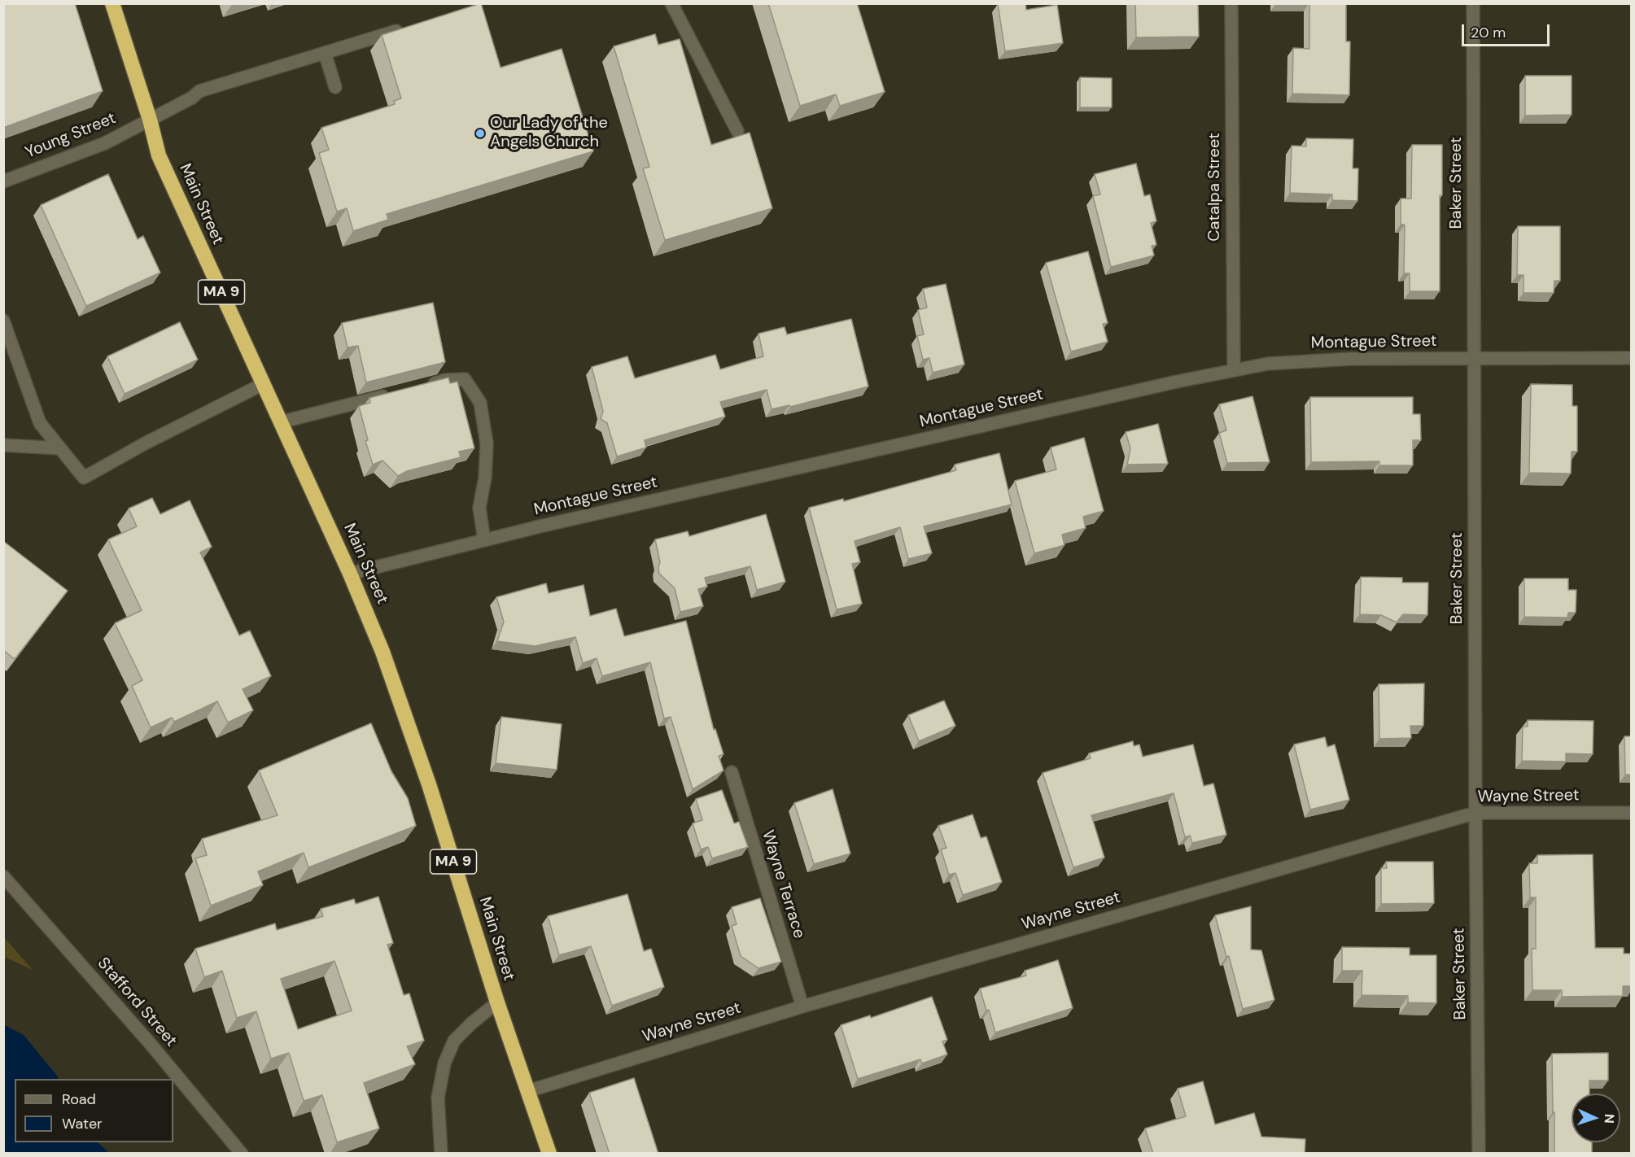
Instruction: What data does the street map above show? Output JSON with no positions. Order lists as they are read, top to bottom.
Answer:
{
  "streets": {
    "highway": ["Main Street", "MA 9"],
    "street": [
      "Young Street",
      "Baker Street",
      "Catalpa Street",
      "Montague Street",
      "Wayne Street",
      "Wayne Terrace",
      "Stafford Street"
    ]
  },
  "crossings": [
    ["Young Street", "Main Street"],
    ["Baker Street", "Montague Street"],
    ["Baker Street", "Wayne Street"],
    ["Catalpa Street", "Montague Street"],
    ["Main Street", "Montague Street"],
    ["Main Street", "Wayne Street"],
    ["Wayne Street", "Wayne Terrace"]
  ],
  "places": ["Our Lady of the Angels Church"],
  "legend": ["Road", "Water"],
  "scale_bar": "20 m",
  "north": "right"
}
